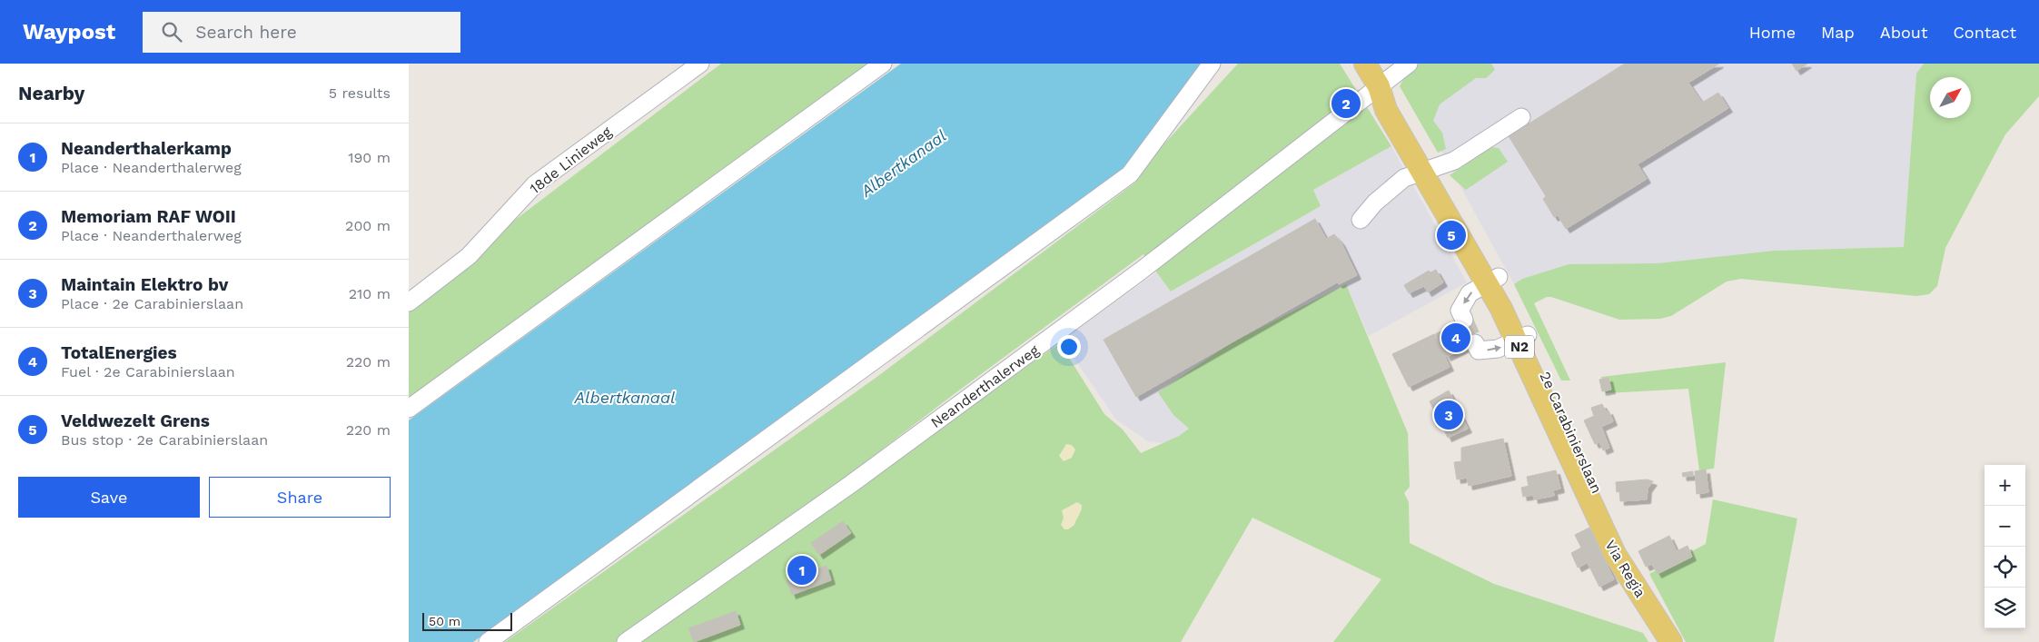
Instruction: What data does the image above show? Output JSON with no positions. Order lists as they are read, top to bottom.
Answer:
{
  "streets": {
    "main road": ["N2", "2e Carabinierslaan", "Via Regia"],
    "street": ["18de Linieweg", "Neanderthalerweg"]
  },
  "crossings": [
    ["Neanderthalerweg", "2e Carabinierslaan"],
    ["2e Carabinierslaan", "Via Regia"]
  ],
  "water": ["Albertkanaal"],
  "scale_bar": "50 m",
  "north": "top right",
  "page": {
    "header": "Waypost",
    "search": "Search here",
    "nav": [
      "Home",
      "Map",
      "About",
      "Contact"
    ],
    "heading": ["Nearby", "5 results"],
    "pins": [
      "2",
      "5",
      "4",
      "3",
      "1"
    ],
    "list": [
      {
        "mark": "1",
        "name": "Neanderthalerkamp",
        "note": "Place · Neanderthalerweg",
        "value": "190 m"
      },
      {
        "mark": "2",
        "name": "Memoriam RAF WOII",
        "note": "Place · Neanderthalerweg",
        "value": "200 m"
      },
      {
        "mark": "3",
        "name": "Maintain Elektro bv",
        "note": "Place · 2e Carabinierslaan",
        "value": "210 m"
      },
      {
        "mark": "4",
        "name": "TotalEnergies",
        "note": "Fuel · 2e Carabinierslaan",
        "value": "220 m"
      },
      {
        "mark": "5",
        "name": "Veldwezelt Grens",
        "note": "Bus stop · 2e Carabinierslaan",
        "value": "220 m"
      }
    ],
    "buttons": ["Save", "Share"],
    "map_buttons": ["+", "−"],
    "scale": "50 m"
  }
}
